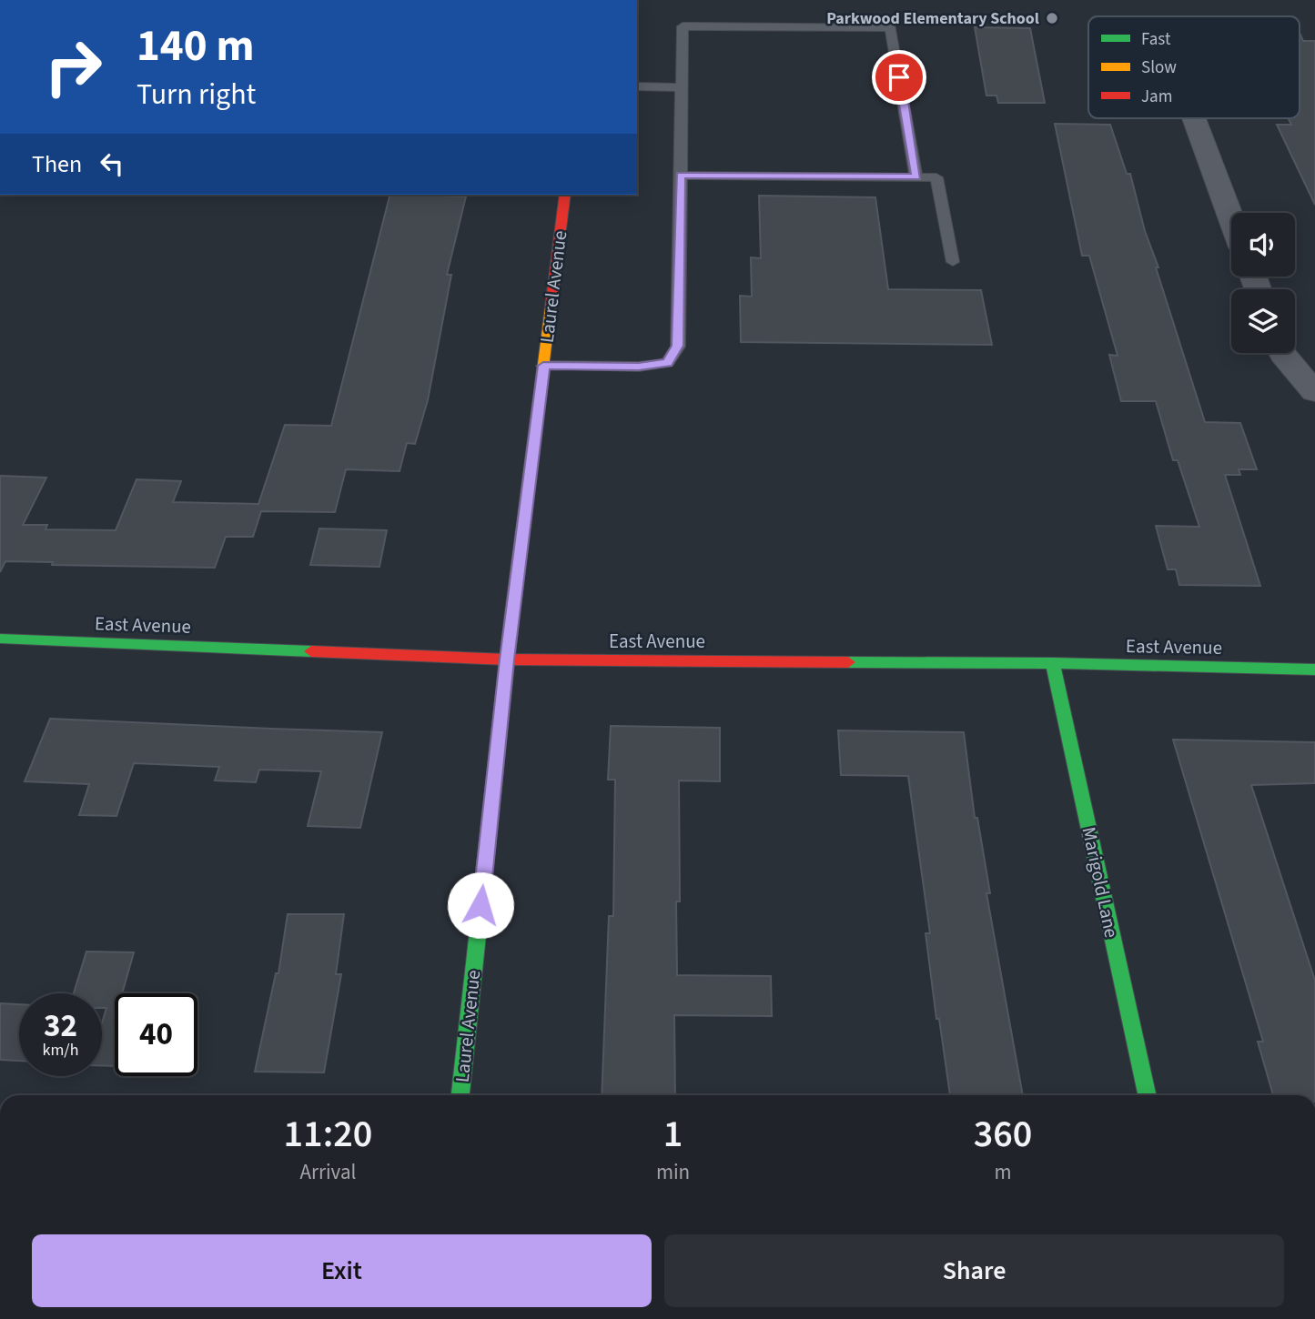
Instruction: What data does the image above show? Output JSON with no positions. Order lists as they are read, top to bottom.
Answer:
{
  "streets": {
    "street": ["Laurel Avenue", "East Avenue", "Marigold Lane"]
  },
  "crossings": [
    ["Laurel Avenue", "East Avenue"],
    ["East Avenue", "Marigold Lane"]
  ],
  "places": ["Parkwood Elementary School"],
  "legend": ["Fast", "Slow", "Jam"],
  "page": {
    "turn": ["140 m", "Turn right"],
    "then": "Then",
    "speed": "32 km/h",
    "limit": "40",
    "eta": [
      "11:20",
      "Arrival",
      "1",
      "min",
      "360",
      "m"
    ],
    "buttons": ["Exit", "Share"]
  }
}
